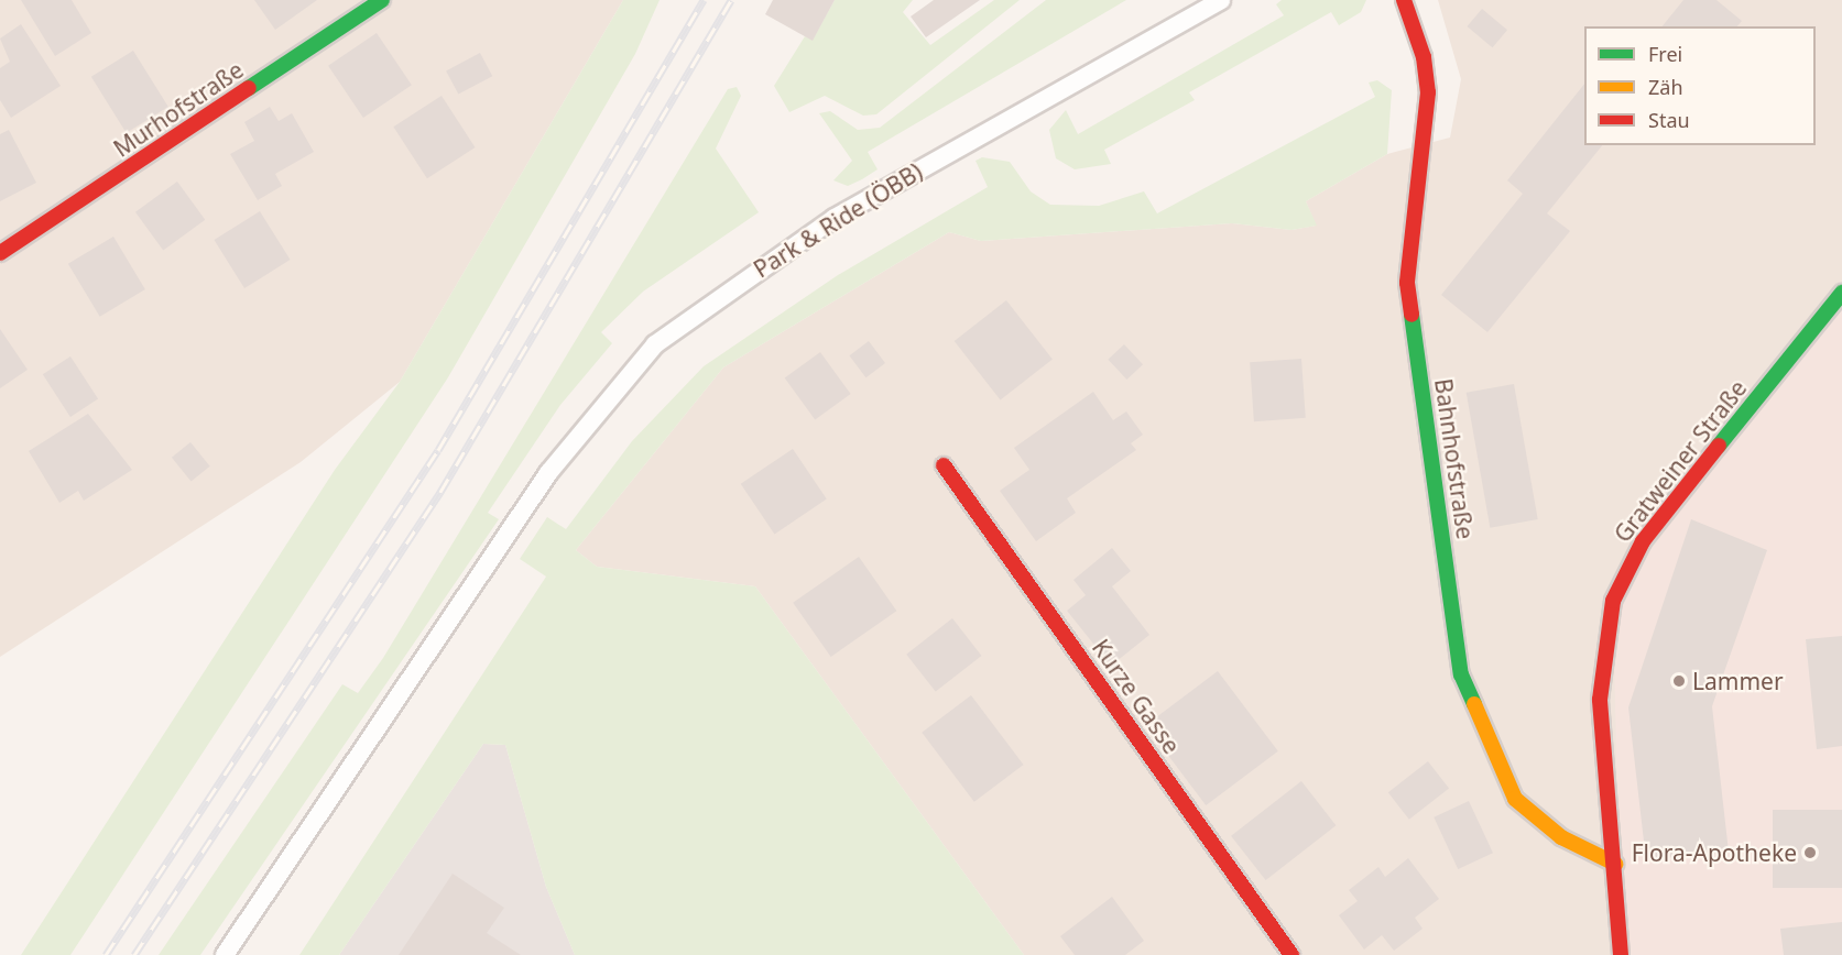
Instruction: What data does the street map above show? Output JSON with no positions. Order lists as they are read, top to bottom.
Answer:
{
  "streets": {
    "street": [
      "Murhofstraße",
      "Bahnhofstraße",
      "Gratweiner Straße",
      "Kurze Gasse"
    ],
    "lane": ["Park & Ride (ÖBB)"]
  },
  "crossings": [
    ["Bahnhofstraße", "Gratweiner Straße"]
  ],
  "places": ["Lammer", "Flora-Apotheke"],
  "legend": ["Frei", "Zäh", "Stau"]
}
